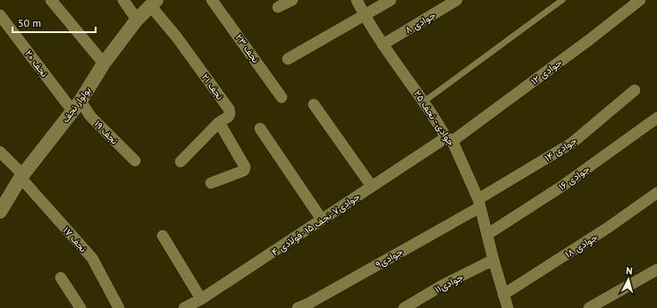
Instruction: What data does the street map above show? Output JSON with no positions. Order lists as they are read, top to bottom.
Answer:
{
  "streets": {
    "street": [
      "جوادی ۸",
      "نجف ۲۳",
      "نجف ۲۰",
      "جوادی ۱۲",
      "نجف ۲۱",
      "بولوار نجف",
      "جوادی - نجف ۲۵",
      "نجف ۱۹",
      "جوادی ۱۴",
      "جوادی ۱۶",
      "جوادی۷-نجف ۱۵ -فولادی ۴",
      "نجف ۱۷",
      "جوادی ۱۸",
      "جوادی۹",
      "جوادی۱۱"
    ]
  },
  "crossings": [
    ["جوادی ۸", "جوادی - نجف ۲۵"],
    ["نجف ۲۰", "بولوار نجف"],
    ["نجف ۲۰", "نجف ۱۹"],
    ["جوادی ۱۲", "جوادی - نجف ۲۵"],
    ["جوادی ۱۲", "جوادی۷-نجف ۱۵ -فولادی ۴"],
    ["نجف ۲۱", "بولوار نجف"],
    ["بولوار نجف", "نجف ۱۹"],
    ["بولوار نجف", "نجف ۱۷"],
    ["جوادی - نجف ۲۵", "جوادی ۱۴"],
    ["جوادی - نجف ۲۵", "جوادی ۱۶"],
    ["جوادی - نجف ۲۵", "جوادی۷-نجف ۱۵ -فولادی ۴"],
    ["جوادی - نجف ۲۵", "جوادی ۱۸"],
    ["جوادی - نجف ۲۵", "جوادی۹"],
    ["جوادی - نجف ۲۵", "جوادی۱۱"],
    ["جوادی ۱۴", "جوادی۹"]
  ],
  "scale_bar": "50 m",
  "north": "top"
}
